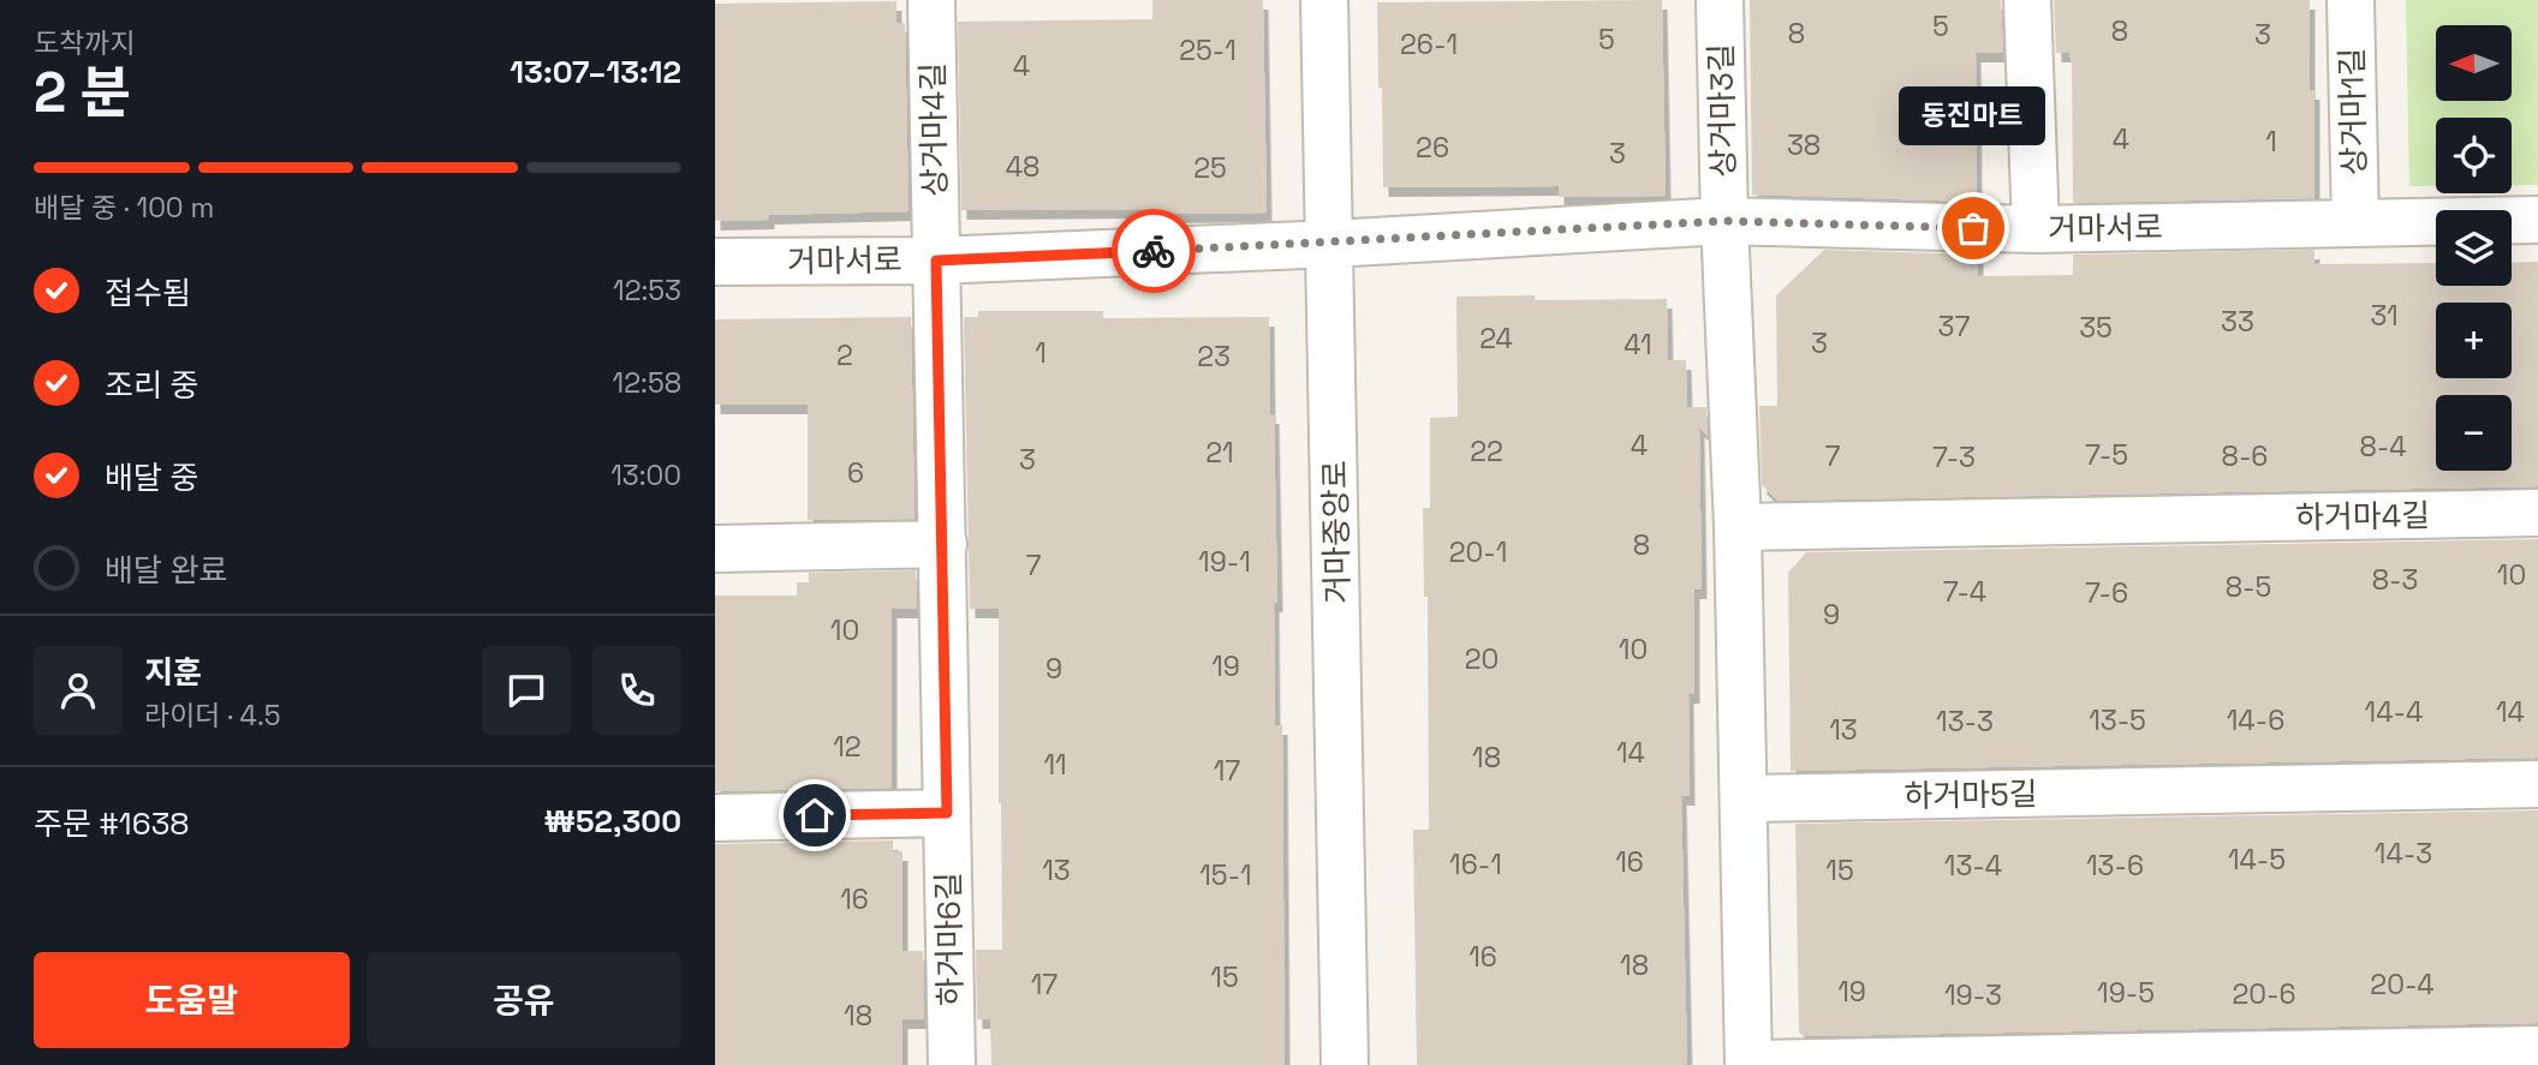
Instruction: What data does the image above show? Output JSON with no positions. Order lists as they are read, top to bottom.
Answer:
{
  "streets": {
    "street": [
      "상거마3길",
      "상거마1길",
      "상거마4길",
      "거마서로",
      "하거마4길",
      "거마중앙로",
      "하거마5길",
      "하거마6길"
    ]
  },
  "crossings": [
    ["상거마3길", "거마서로"],
    ["상거마1길", "거마서로"],
    ["상거마4길", "거마서로"],
    ["상거마4길", "하거마6길"],
    ["거마서로", "거마중앙로"],
    ["거마서로", "하거마6길"]
  ],
  "places": ["동진마트"],
  "house_numbers": [
    "5",
    "8",
    "8",
    "3",
    "5",
    "26-1",
    "25-1",
    "4",
    "4",
    "1",
    "38",
    "26",
    "3",
    "48",
    "25",
    "31",
    "33",
    "37",
    "35",
    "24",
    "3",
    "41",
    "1",
    "2",
    "23",
    "4",
    "8-4",
    "22",
    "21",
    "7-5",
    "7",
    "8-6",
    "7-3",
    "3",
    "6",
    "8",
    "20-1",
    "19-1",
    "7",
    "10",
    "8-3",
    "8-5",
    "7-4",
    "7-6",
    "9",
    "10",
    "10",
    "20",
    "19",
    "9",
    "14-4",
    "14",
    "13-5",
    "14-6",
    "13-3",
    "13",
    "12",
    "14",
    "18",
    "11",
    "17",
    "14-3",
    "14-5",
    "16",
    "16-1",
    "13-4",
    "13-6",
    "13",
    "15",
    "15-1",
    "16",
    "16",
    "18",
    "15",
    "17",
    "20-4",
    "19",
    "19-5",
    "20-6",
    "19-3",
    "18"
  ],
  "north": "left",
  "page": {
    "heading": ["2 분", "도착까지", "13:07–13:12"],
    "panel": [
      "지훈",
      "라이더 · 4.5",
      "주문 #1638",
      "₩52,300"
    ],
    "map_buttons": ["+", "−"],
    "bubble": "동진마트",
    "bar": "배달 중 · 100 m",
    "list": [
      ["접수됨", "12:53"],
      ["조리 중", "12:58"],
      ["배달 중", "13:00"],
      "배달 완료"
    ],
    "buttons": ["도움말", "공유"]
  }
}
